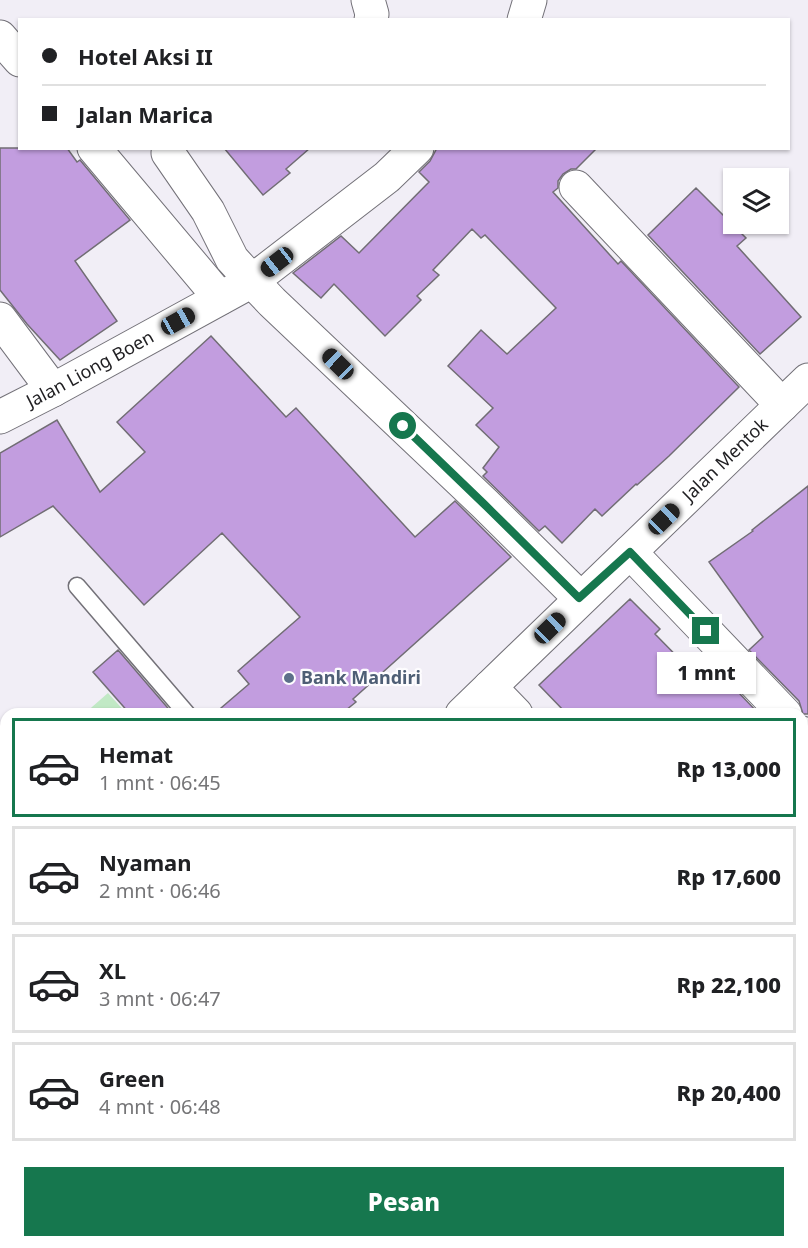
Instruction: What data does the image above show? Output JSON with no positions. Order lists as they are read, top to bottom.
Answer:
{
  "streets": {
    "main road": ["Jalan Liong Boen", "Jalan Mentok"]
  },
  "places": ["Bank Mandiri"],
  "page": {
    "banner": ["Hotel Aksi II", "Jalan Marica"],
    "bubble": "1 mnt",
    "list": [
      {
        "name": "Hemat",
        "note": "1 mnt · 06:45",
        "value": "Rp 13,000"
      },
      {
        "name": "Nyaman",
        "note": "2 mnt · 06:46",
        "value": "Rp 17,600"
      },
      {
        "name": "XL",
        "note": "3 mnt · 06:47",
        "value": "Rp 22,100"
      },
      {
        "name": "Green",
        "note": "4 mnt · 06:48",
        "value": "Rp 20,400"
      }
    ],
    "buttons": "Pesan"
  }
}
